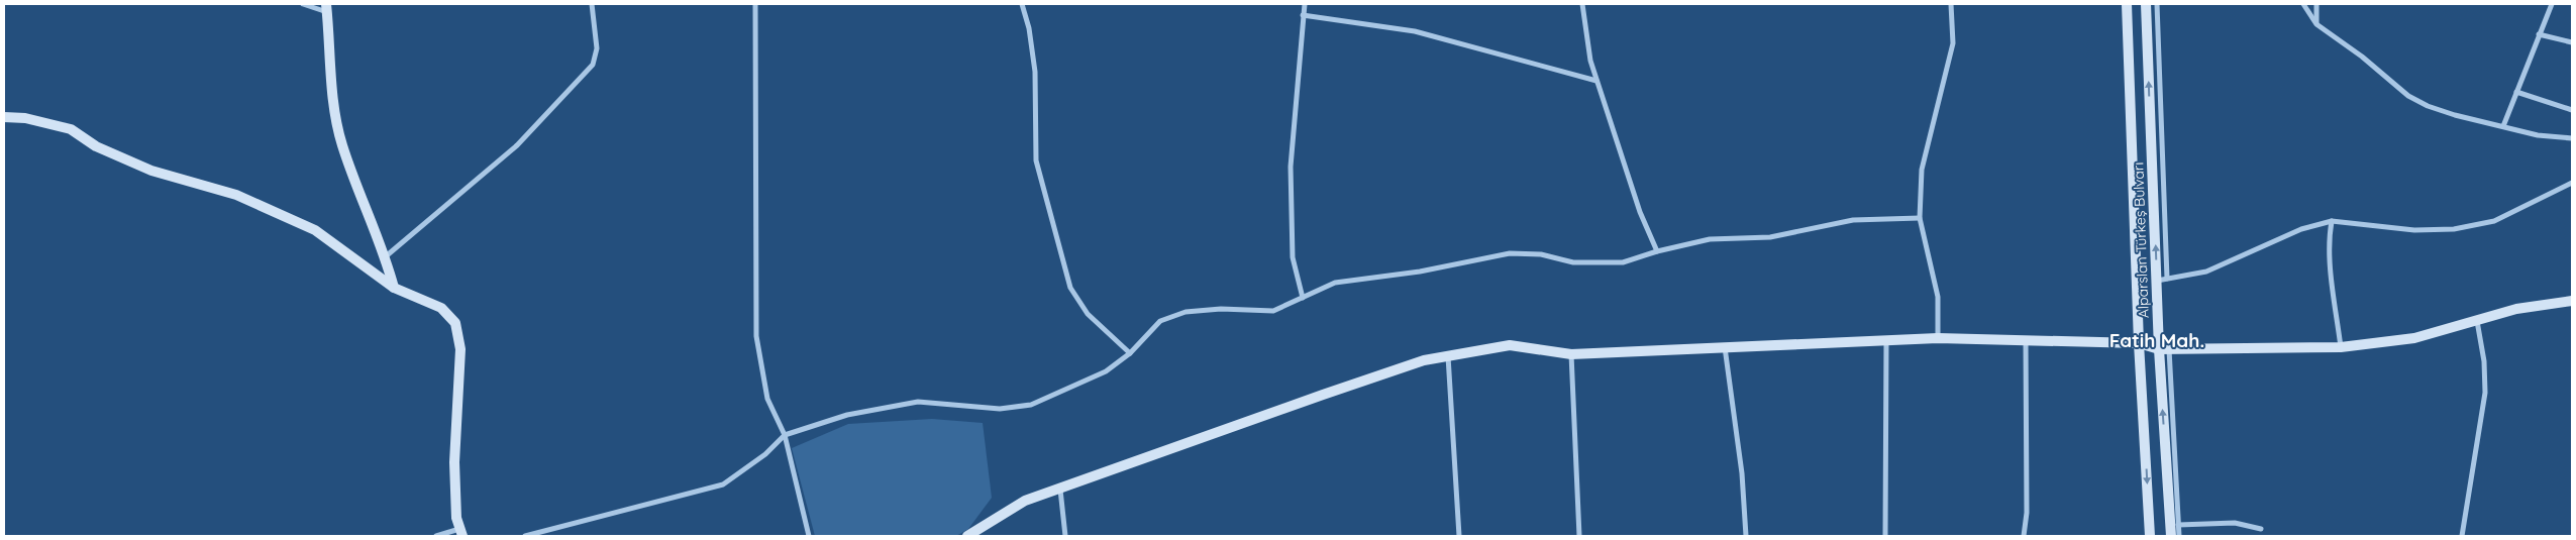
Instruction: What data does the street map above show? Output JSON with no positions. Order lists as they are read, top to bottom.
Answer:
{
  "streets": {
    "street": ["Alparslan Türkeş Bulvarı"]
  },
  "districts": ["Fatih Mah."]
}
